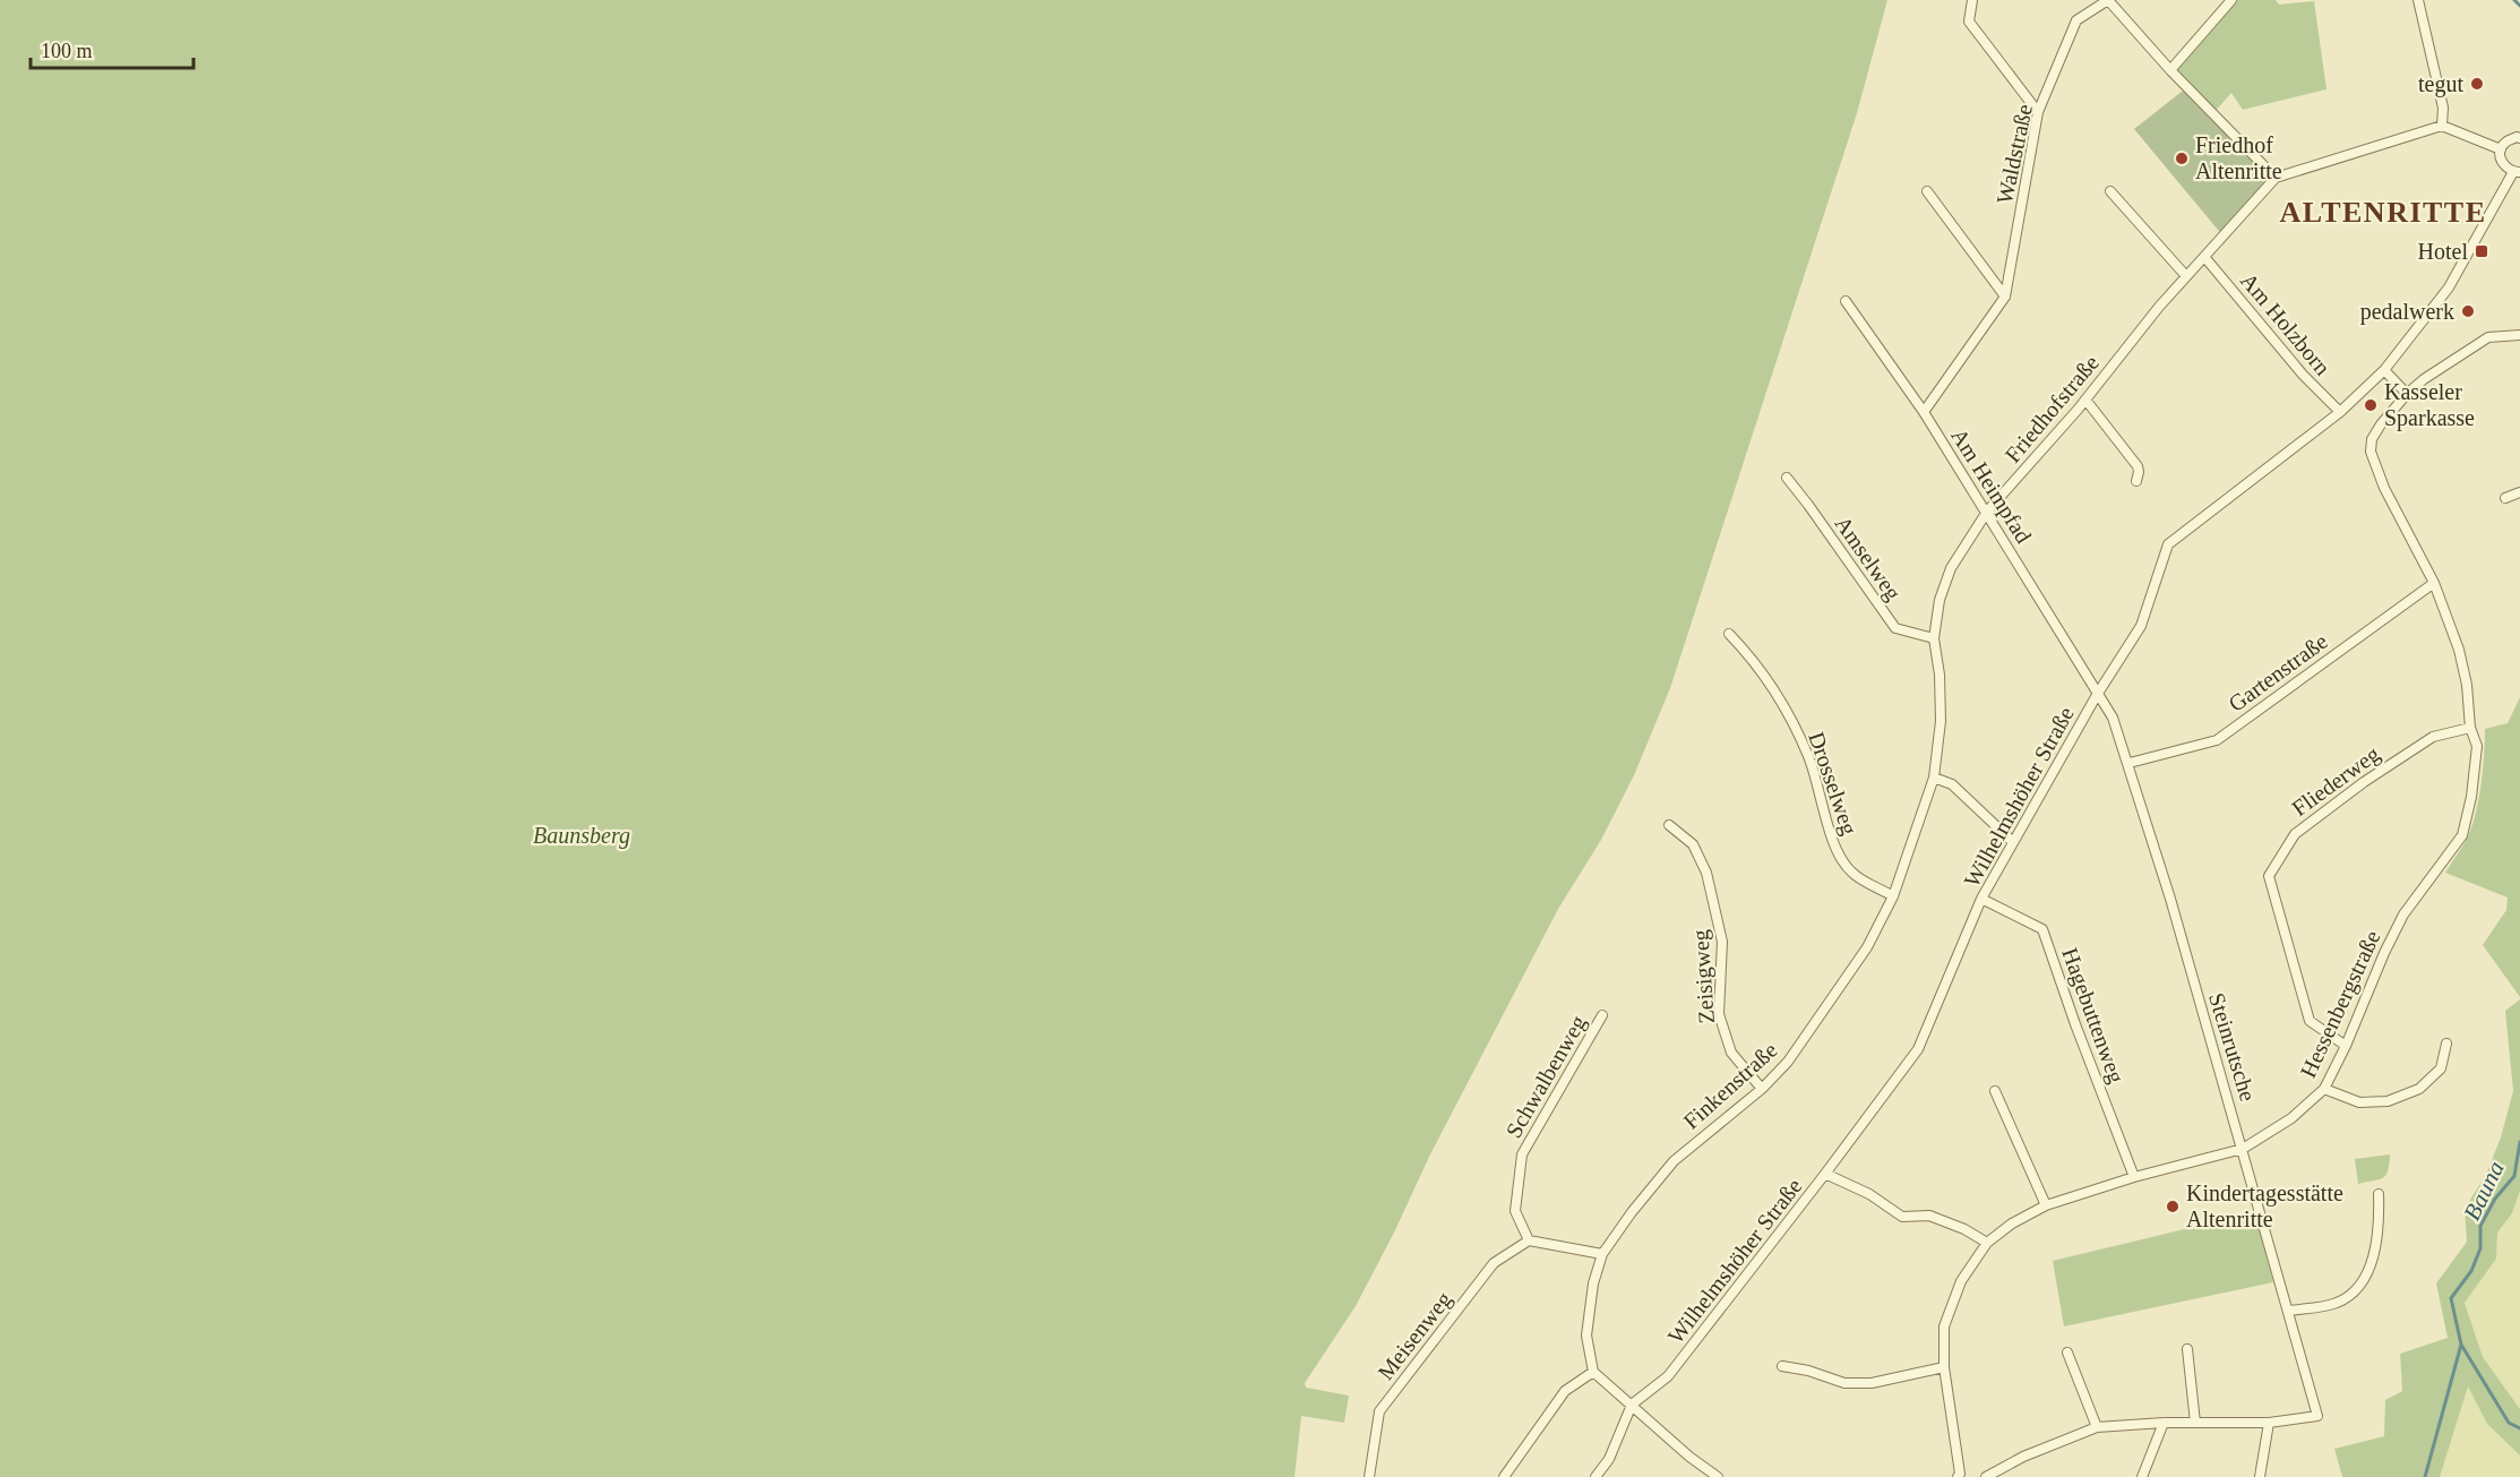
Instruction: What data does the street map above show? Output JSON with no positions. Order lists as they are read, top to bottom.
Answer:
{
  "streets": {
    "street": [
      "Waldstraße",
      "Am Holzborn",
      "Friedhofstraße",
      "Am Heimpfad",
      "Amselweg",
      "Gartenstraße",
      "Fliederweg",
      "Drosselweg",
      "Wilhelmshöher Straße",
      "Zeisigweg",
      "Hessenbergstraße",
      "Hagebuttenweg",
      "Steinrutsche",
      "Schwalbenweg",
      "Finkenstraße",
      "Meisenweg"
    ]
  },
  "crossings": [
    ["Waldstraße", "Am Heimpfad"],
    ["Am Holzborn", "Friedhofstraße"],
    ["Am Holzborn", "Wilhelmshöher Straße"],
    ["Friedhofstraße", "Am Heimpfad"],
    ["Friedhofstraße", "Finkenstraße"],
    ["Am Heimpfad", "Wilhelmshöher Straße"],
    ["Am Heimpfad", "Steinrutsche"],
    ["Amselweg", "Finkenstraße"],
    ["Gartenstraße", "Hessenbergstraße"],
    ["Gartenstraße", "Steinrutsche"],
    ["Fliederweg", "Hessenbergstraße"],
    ["Drosselweg", "Finkenstraße"],
    ["Wilhelmshöher Straße", "Hagebuttenweg"],
    ["Wilhelmshöher Straße", "Steinrutsche"],
    ["Zeisigweg", "Finkenstraße"],
    ["Hessenbergstraße", "Hagebuttenweg"],
    ["Hessenbergstraße", "Steinrutsche"],
    ["Schwalbenweg", "Meisenweg"]
  ],
  "districts": ["ALTENRITTE"],
  "water": ["Bauna"],
  "parks": ["Baunsberg"],
  "places": {
    "other": [
      "tegut",
      "Friedhof Altenritte",
      "pedalwerk",
      "Kasseler Sparkasse",
      "Kindertagesstätte Altenritte"
    ],
    "transit": ["Hotel"]
  },
  "scale_bar": "100 m"
}
